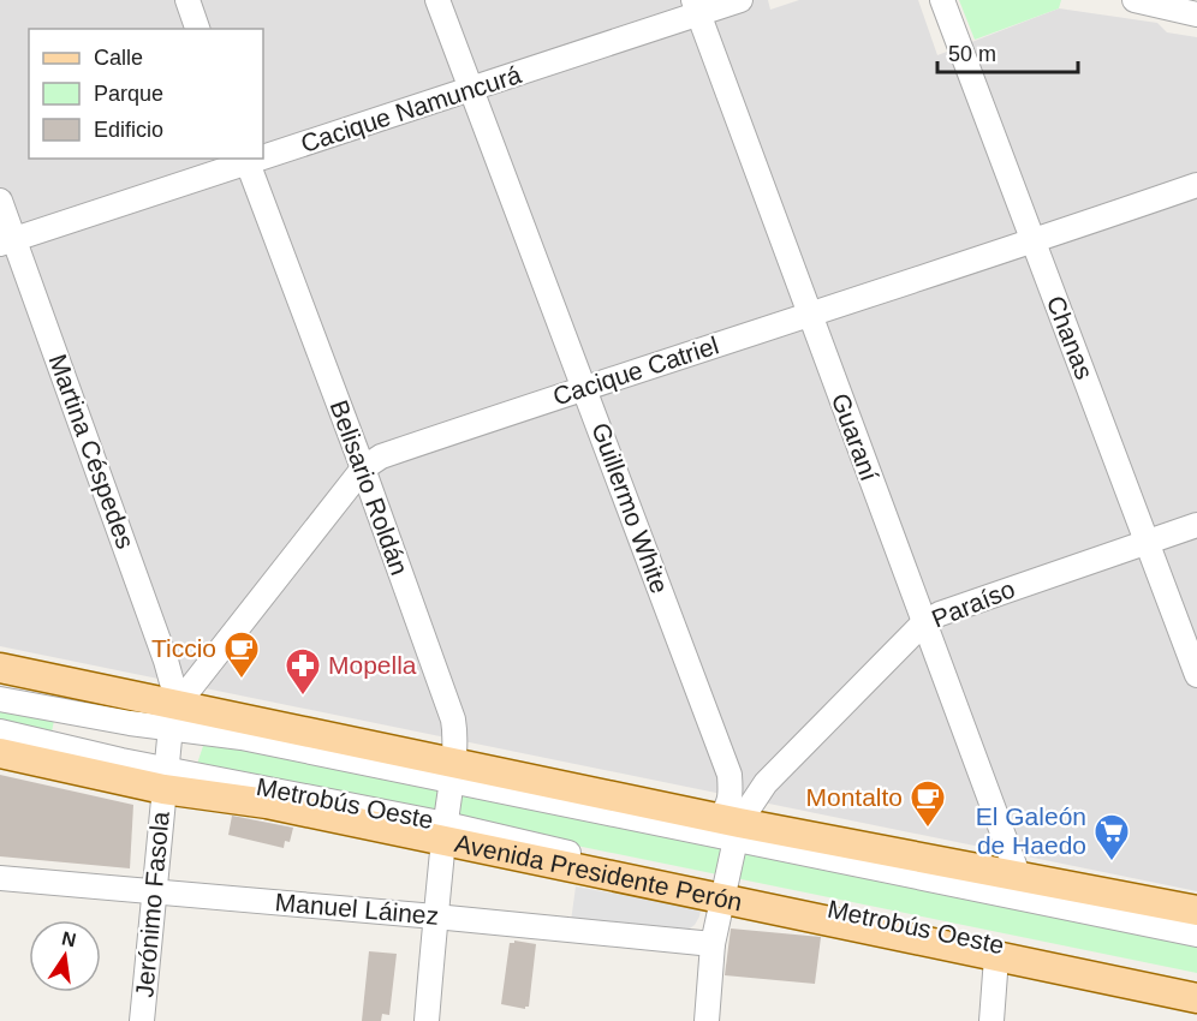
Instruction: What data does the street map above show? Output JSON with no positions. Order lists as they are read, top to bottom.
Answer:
{
  "streets": {
    "main road": ["Avenida Presidente Perón"],
    "street": [
      "Cacique Namuncurá",
      "Chanas",
      "Cacique Catriel",
      "Guaraní",
      "Martina Céspedes",
      "Belisario Roldán",
      "Guillermo White",
      "Paraíso",
      "Metrobús Oeste",
      "Jerónimo Fasola",
      "Manuel Láinez"
    ]
  },
  "crossings": [
    ["Cacique Namuncurá", "Guaraní"],
    ["Cacique Namuncurá", "Martina Céspedes"],
    ["Cacique Namuncurá", "Belisario Roldán"],
    ["Cacique Namuncurá", "Guillermo White"],
    ["Chanas", "Cacique Catriel"],
    ["Chanas", "Paraíso"],
    ["Cacique Catriel", "Guaraní"],
    ["Cacique Catriel", "Martina Céspedes"],
    ["Cacique Catriel", "Belisario Roldán"],
    ["Cacique Catriel", "Guillermo White"],
    ["Cacique Catriel", "Jerónimo Fasola"],
    ["Guaraní", "Paraíso"],
    ["Martina Céspedes", "Jerónimo Fasola"],
    ["Belisario Roldán", "Avenida Presidente Perón"],
    ["Belisario Roldán", "Manuel Láinez"],
    ["Guillermo White", "Paraíso"],
    ["Guillermo White", "Metrobús Oeste"],
    ["Paraíso", "Metrobús Oeste"],
    ["Metrobús Oeste", "Avenida Presidente Perón"],
    ["Avenida Presidente Perón", "Jerónimo Fasola"],
    ["Jerónimo Fasola", "Manuel Láinez"]
  ],
  "places": {
    "cafe": ["Ticcio", "Montalto"],
    "pharmacy": ["Mopella"],
    "supermarket": ["El Galeón de Haedo"]
  },
  "legend": ["Calle", "Parque", "Edificio"],
  "scale_bar": "50 m",
  "north": "top"
}
